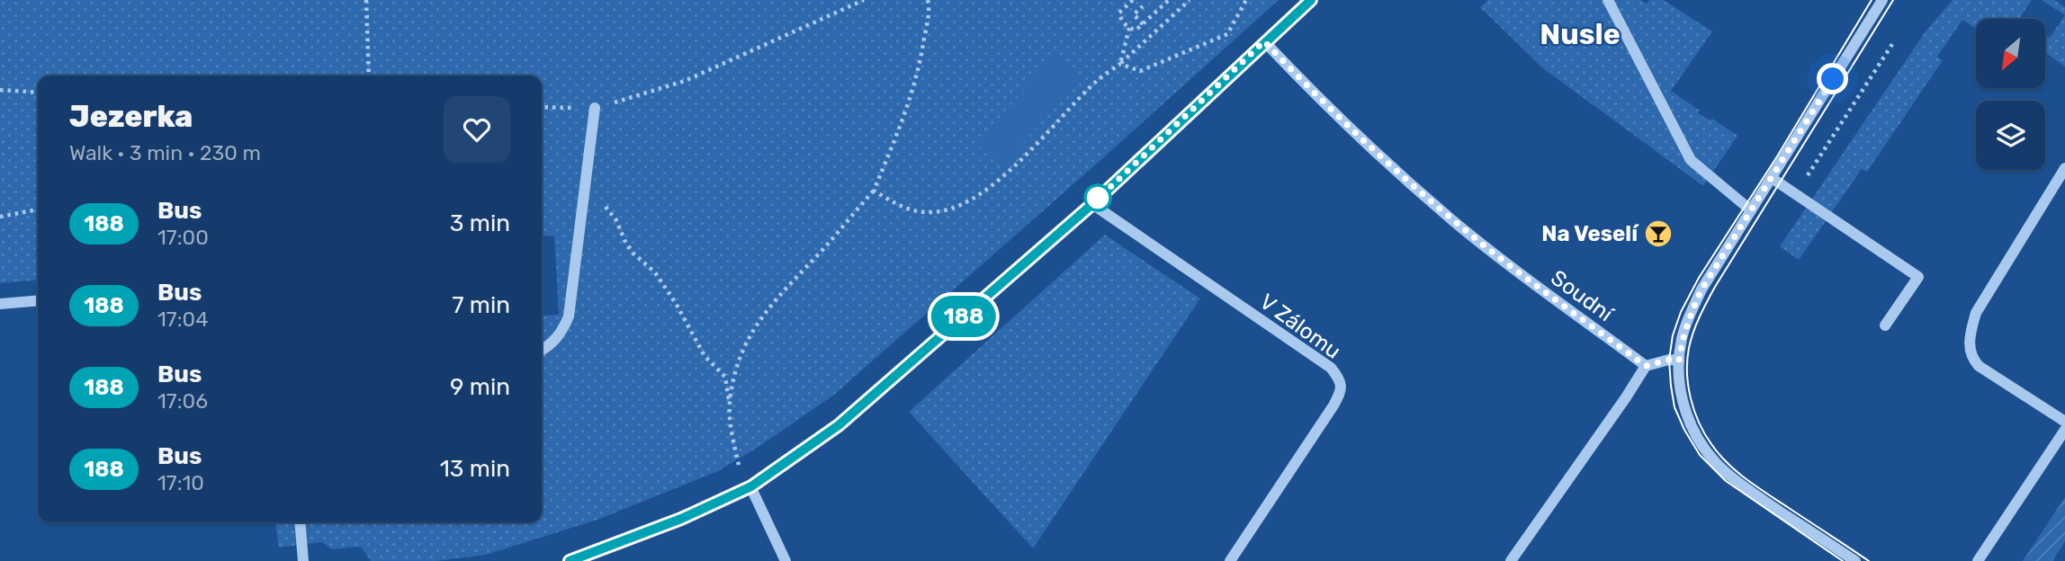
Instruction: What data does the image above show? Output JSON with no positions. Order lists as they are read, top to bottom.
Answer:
{
  "streets": {
    "street": ["Soudní", "V Zálomu"]
  },
  "districts": ["Nusle"],
  "places": {
    "bar": ["Na Veselí"]
  },
  "lines": ["bus line 188"],
  "north": "bottom left",
  "page": {
    "on_map": "188",
    "heading": ["Jezerka", "Walk · 3 min · 230 m"],
    "list": [
      {
        "mark": "188",
        "name": "Bus",
        "note": "17:00",
        "value": "3 min"
      },
      {
        "mark": "188",
        "name": "Bus",
        "note": "17:04",
        "value": "7 min"
      },
      {
        "mark": "188",
        "name": "Bus",
        "note": "17:06",
        "value": "9 min"
      },
      {
        "mark": "188",
        "name": "Bus",
        "note": "17:10",
        "value": "13 min"
      }
    ]
  }
}
